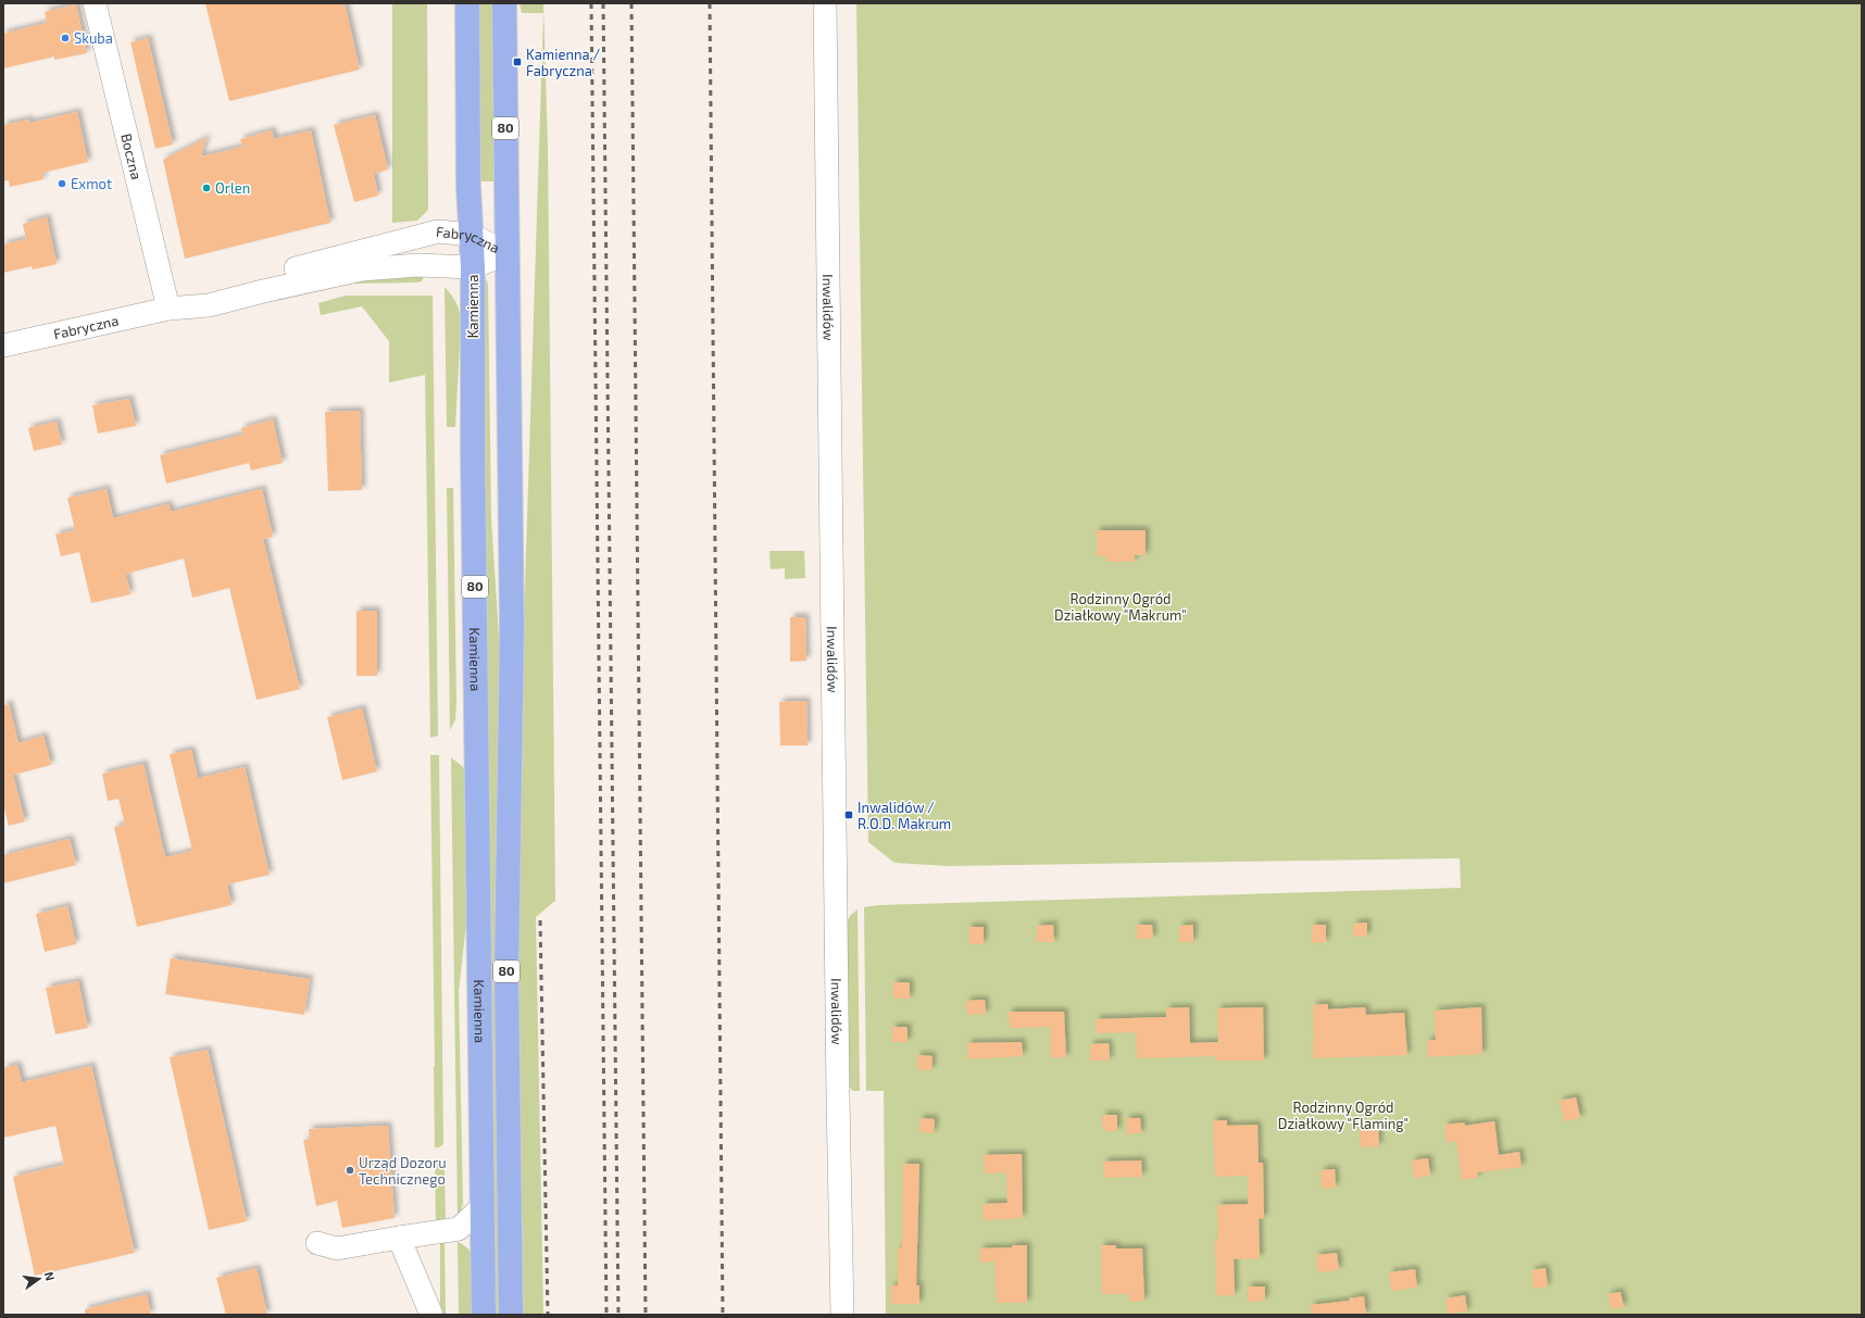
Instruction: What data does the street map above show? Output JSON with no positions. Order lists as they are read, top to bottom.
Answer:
{
  "streets": {
    "main road": ["80", "Kamienna"],
    "street": ["Boczna", "Fabryczna", "Inwalidów"]
  },
  "crossings": [
    ["Boczna", "Fabryczna"],
    ["Fabryczna", "Kamienna"]
  ],
  "parks": ["Rodzinny Ogród Działkowy \"Makrum\"", "Rodzinny Ogród Działkowy \"Flaming\""],
  "places": {
    "other": [
      "Skuba",
      "Exmot",
      "Orlen",
      "Urząd Dozoru Technicznego"
    ],
    "transit": ["Kamienna / Fabryczna", "Inwalidów / R.O.D. Makrum"]
  },
  "north": "right"
}
